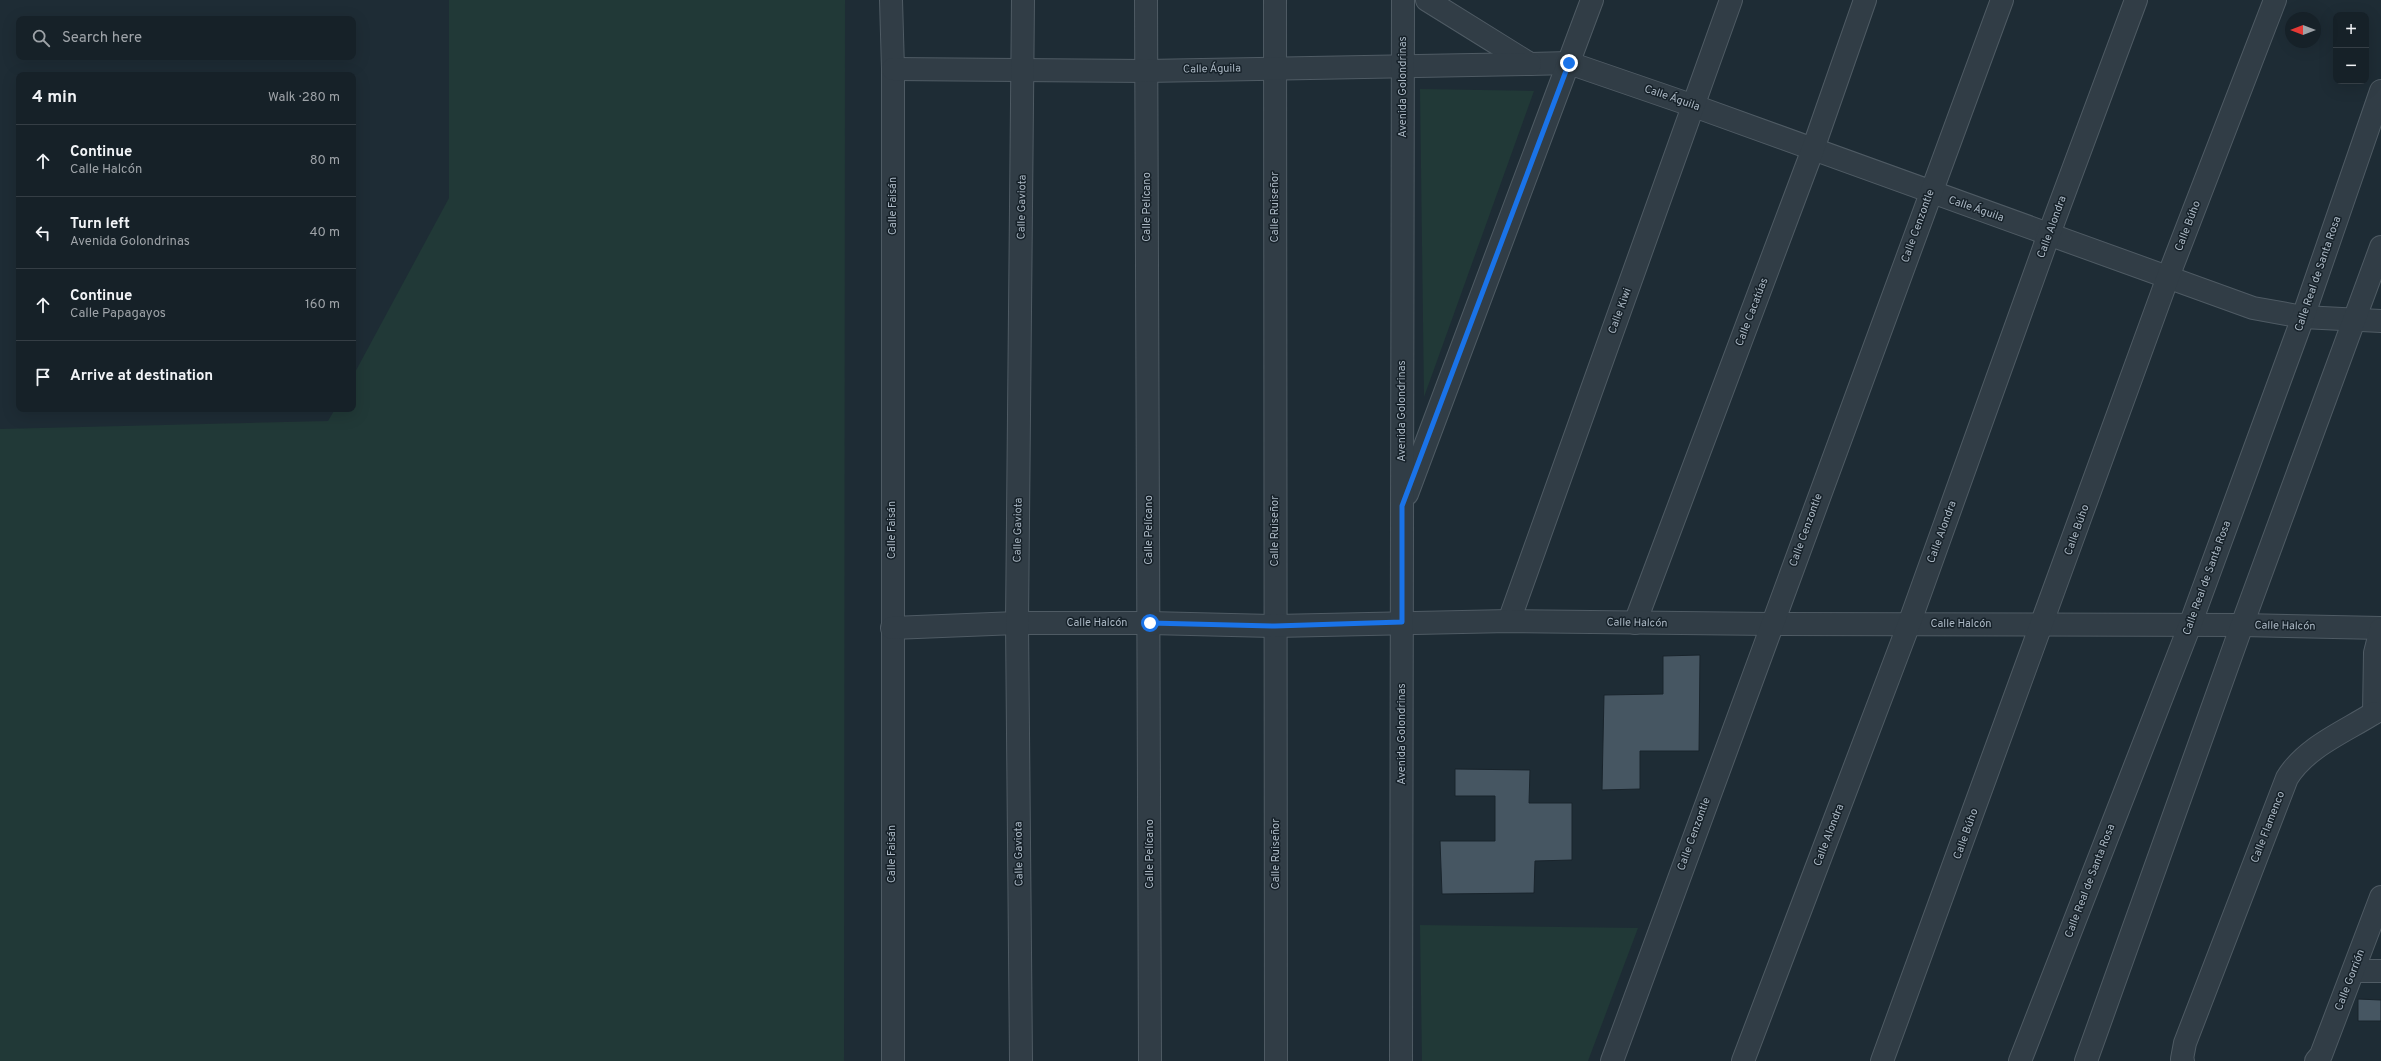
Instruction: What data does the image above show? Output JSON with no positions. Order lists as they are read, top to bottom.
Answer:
{
  "streets": {
    "street": [
      "Calle Águila",
      "Avenida Golondrinas",
      "Calle Faisán",
      "Calle Gaviota",
      "Calle Pelícano",
      "Calle Ruiseñor",
      "Calle Cenzontle",
      "Calle Búho",
      "Calle Alondra",
      "Calle Real de Santa Rosa",
      "Calle Kiwi",
      "Calle Cacatúas",
      "Calle Halcón",
      "Calle Flamenco",
      "Calle Gorrión"
    ]
  },
  "crossings": [
    ["Calle Águila", "Avenida Golondrinas"],
    ["Calle Águila", "Calle Faisán"],
    ["Calle Águila", "Calle Gaviota"],
    ["Calle Águila", "Calle Pelícano"],
    ["Calle Águila", "Calle Ruiseñor"],
    ["Calle Águila", "Calle Cenzontle"],
    ["Calle Águila", "Calle Búho"],
    ["Calle Águila", "Calle Alondra"],
    ["Calle Águila", "Calle Real de Santa Rosa"],
    ["Calle Águila", "Calle Kiwi"],
    ["Calle Águila", "Calle Cacatúas"],
    ["Avenida Golondrinas", "Calle Halcón"],
    ["Calle Faisán", "Calle Halcón"],
    ["Calle Gaviota", "Calle Halcón"],
    ["Calle Pelícano", "Calle Halcón"],
    ["Calle Ruiseñor", "Calle Halcón"],
    ["Calle Cenzontle", "Calle Halcón"],
    ["Calle Búho", "Calle Halcón"],
    ["Calle Alondra", "Calle Halcón"],
    ["Calle Real de Santa Rosa", "Calle Halcón"],
    ["Calle Kiwi", "Calle Halcón"],
    ["Calle Cacatúas", "Calle Halcón"],
    ["Calle Halcón", "Calle Flamenco"]
  ],
  "north": "left",
  "page": {
    "map_buttons": ["+", "−"],
    "search": "Search here",
    "heading": ["4 min", "Walk · 280 m"],
    "list": [
      ["Continue", "Calle Halcón", "80 m"],
      ["Turn left", "Avenida Golondrinas", "40 m"],
      ["Continue", "Calle Papagayos", "160 m"],
      "Arrive at destination"
    ]
  }
}
